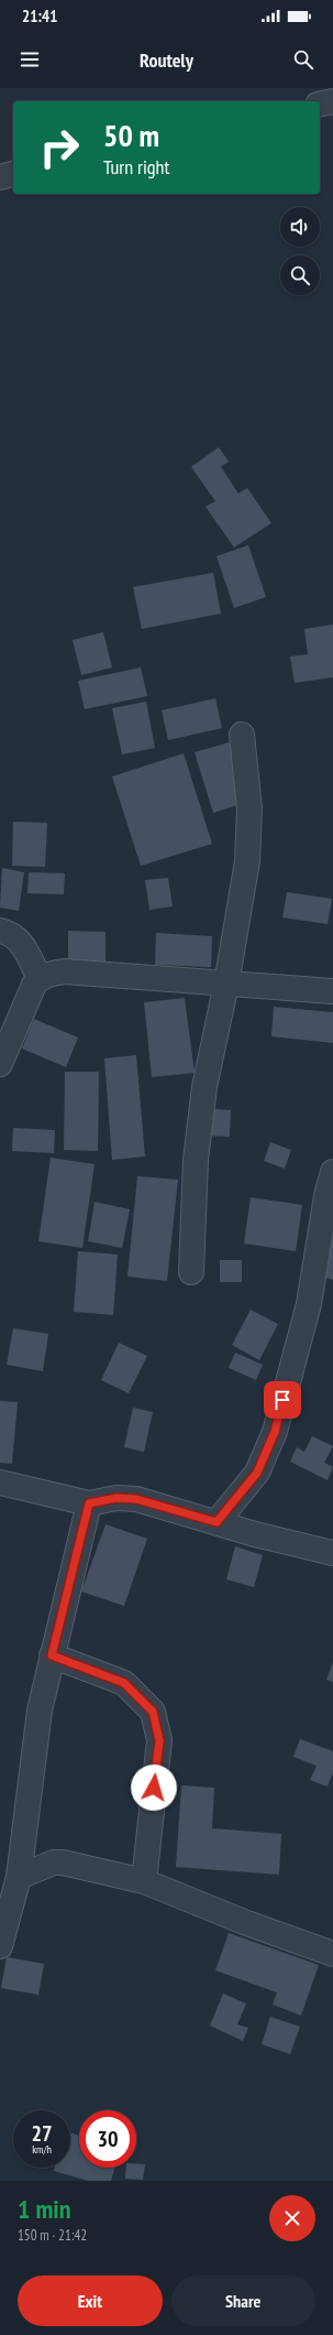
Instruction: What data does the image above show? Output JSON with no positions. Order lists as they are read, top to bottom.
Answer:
{
  "page": {
    "status": "21:41",
    "header": "Routely",
    "turn": ["50 m", "Turn right"],
    "speed": "27 km/h",
    "limit": "30",
    "heading": ["1 min", "150 m · 21:42"],
    "buttons": ["Exit", "Share"]
  }
}
